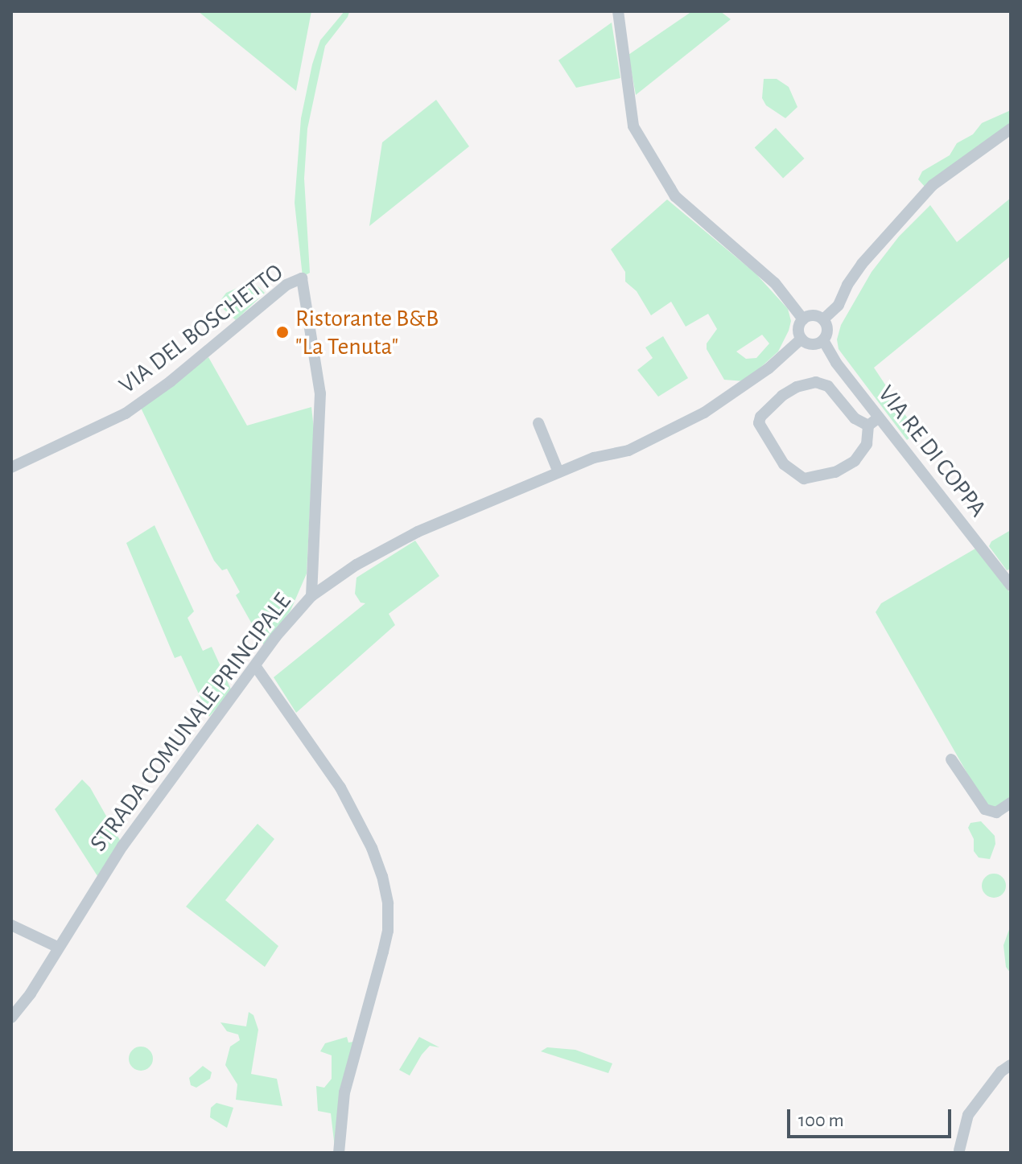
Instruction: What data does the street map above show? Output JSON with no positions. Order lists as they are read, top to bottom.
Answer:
{
  "streets": {
    "street": ["VIA DEL BOSCHETTO", "VIA RE DI COPPA", "STRADA COMUNALE PRINCIPALE"]
  },
  "crossings": [
    ["VIA DEL BOSCHETTO", "STRADA COMUNALE PRINCIPALE"],
    ["VIA RE DI COPPA", "STRADA COMUNALE PRINCIPALE"]
  ],
  "places": ["Ristorante B&B \"La Tenuta\""],
  "scale_bar": "100 m"
}
